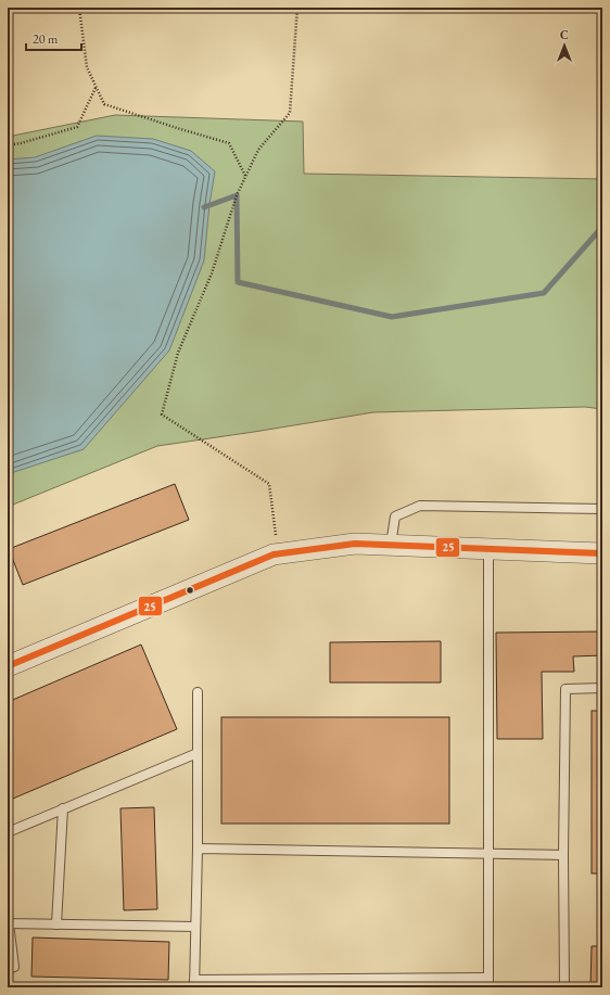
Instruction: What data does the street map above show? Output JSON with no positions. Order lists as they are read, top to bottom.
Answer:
{
  "lines": ["transit line 25"],
  "scale_bar": "20 m",
  "north": "top"
}
